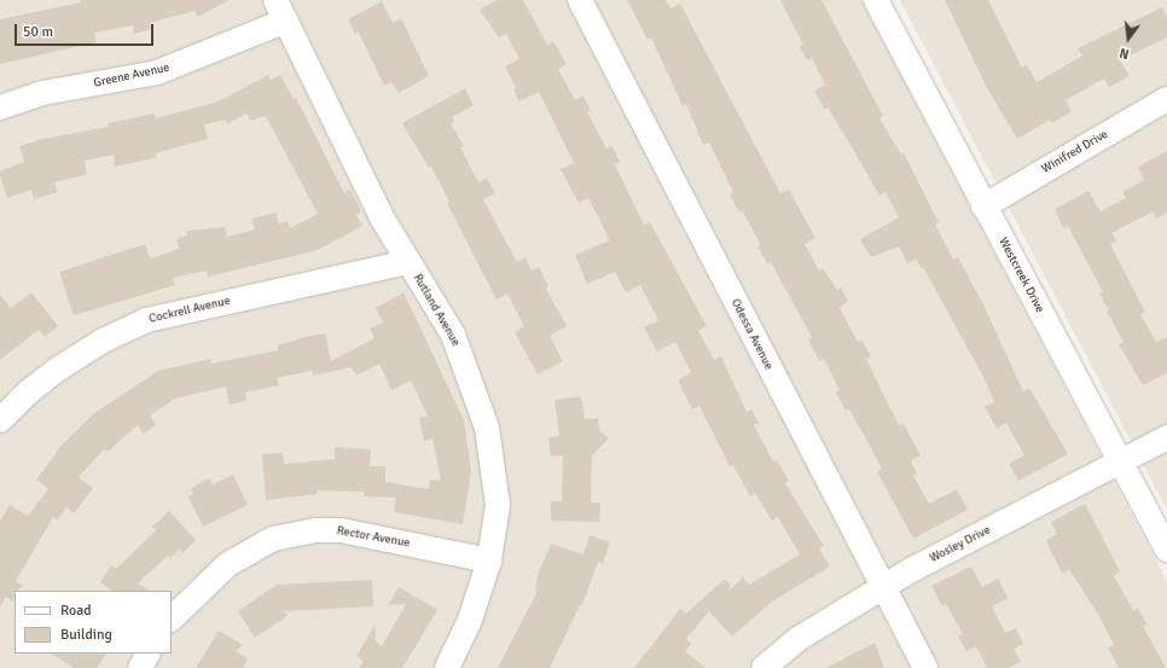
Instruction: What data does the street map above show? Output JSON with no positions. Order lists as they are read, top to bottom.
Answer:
{
  "streets": {
    "street": [
      "Greene Avenue",
      "Winifred Drive",
      "Westcreek Drive",
      "Cockrell Avenue",
      "Rutland Avenue",
      "Odessa Avenue",
      "Rector Avenue",
      "Wosley Drive"
    ]
  },
  "crossings": [
    ["Greene Avenue", "Rutland Avenue"],
    ["Winifred Drive", "Westcreek Drive"],
    ["Westcreek Drive", "Wosley Drive"],
    ["Cockrell Avenue", "Rutland Avenue"],
    ["Rutland Avenue", "Rector Avenue"],
    ["Odessa Avenue", "Wosley Drive"]
  ],
  "legend": ["Road", "Building"],
  "scale_bar": "50 m",
  "north": "bottom"
}
